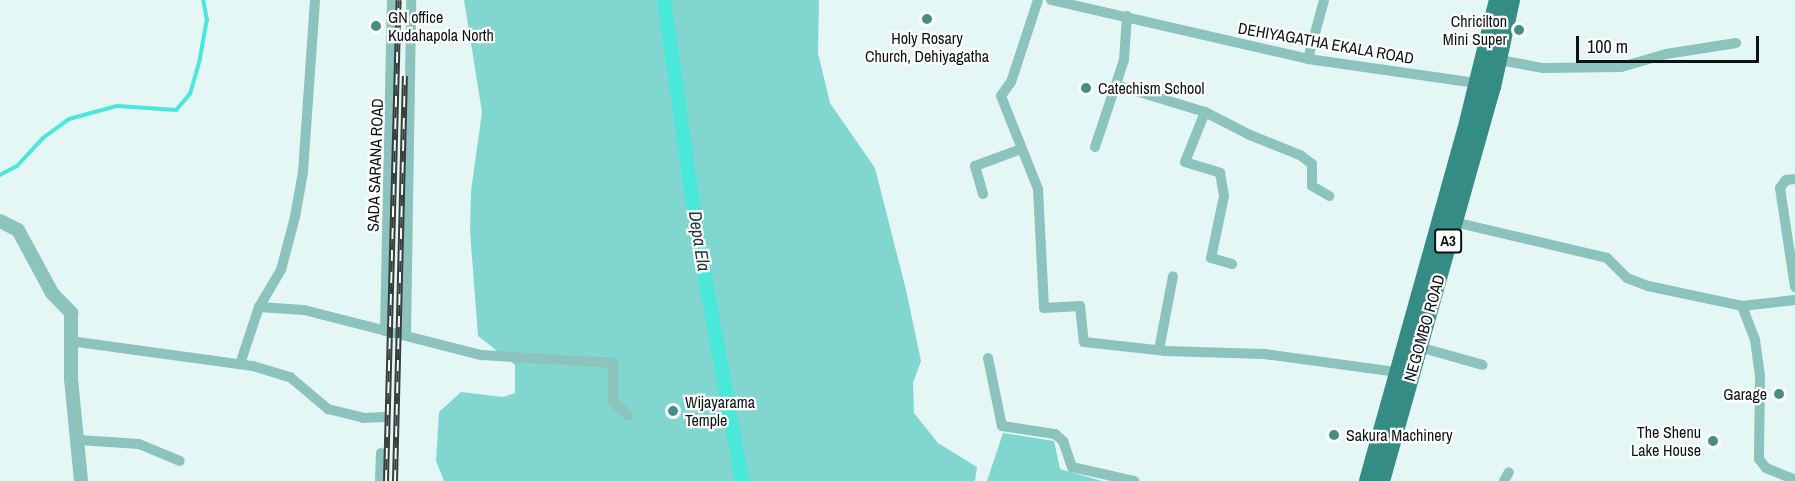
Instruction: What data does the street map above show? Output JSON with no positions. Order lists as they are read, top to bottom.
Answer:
{
  "streets": {
    "highway": ["A3", "NEGOMBO ROAD"],
    "street": ["DEHIYAGATHA EKALA ROAD", "SADA SARANA ROAD"]
  },
  "crossings": [
    ["DEHIYAGATHA EKALA ROAD", "NEGOMBO ROAD"]
  ],
  "water": ["Depa Ela"],
  "places": [
    "Holy Rosary Church, Dehiyagatha",
    "GN office Kudahapola North",
    "Chricilton Mini Super",
    "Catechism School",
    "Garage",
    "Wijayarama Temple",
    "Sakura Machinery",
    "The Shenu Lake House"
  ],
  "scale_bar": "100 m"
}
